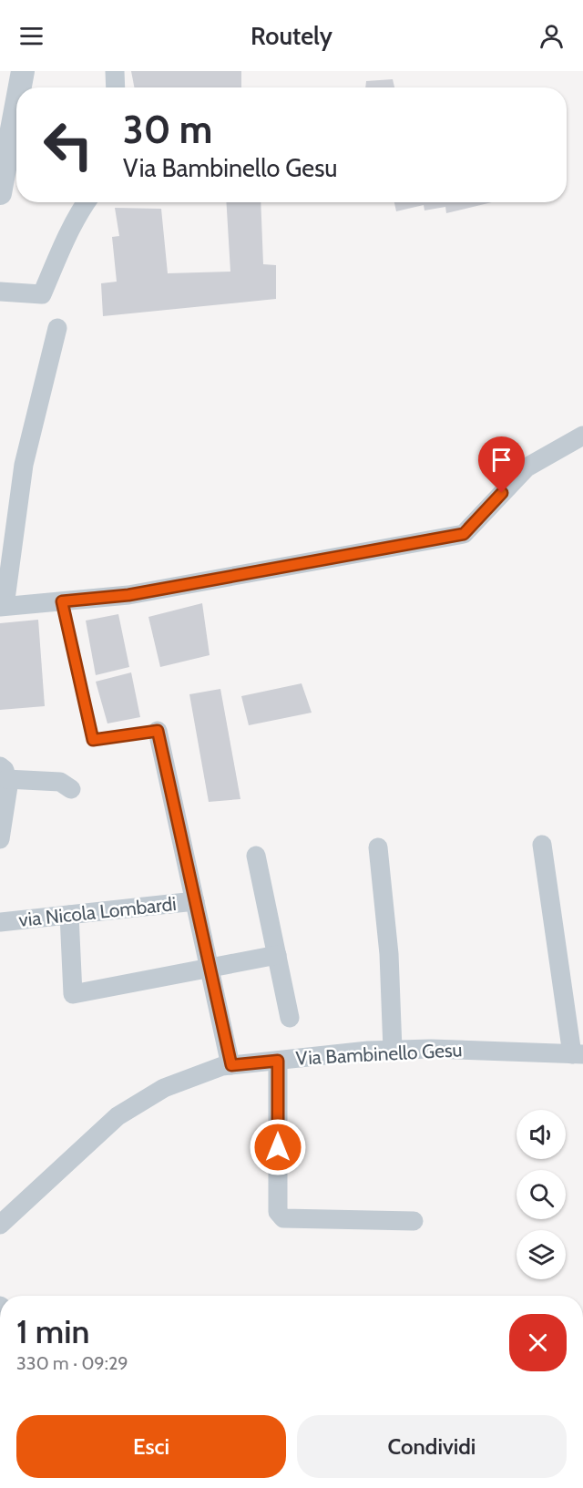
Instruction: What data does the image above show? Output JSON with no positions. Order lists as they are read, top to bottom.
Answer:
{
  "streets": {
    "street": ["via Nicola Lombardi", "Via Bambinello Gesu"]
  },
  "page": {
    "header": "Routely",
    "turn": ["30 m", "Via Bambinello Gesu"],
    "heading": ["1 min", "330 m · 09:29"],
    "buttons": ["Esci", "Condividi"]
  }
}
